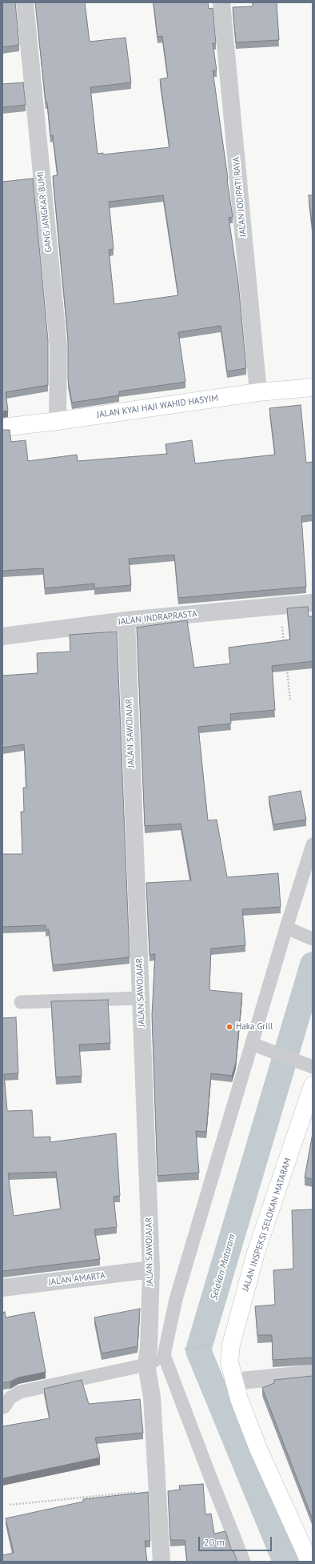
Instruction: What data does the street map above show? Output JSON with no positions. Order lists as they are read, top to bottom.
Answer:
{
  "streets": {
    "main road": ["JALAN KYAI HAJI WAHID HASYIM", "JALAN INSPEKSI SELOKAN MATARAM"],
    "street": [
      "JALAN JODIPATI RAYA",
      "GANG JANGKAR BUMI",
      "JALAN INDRAPRASTA",
      "JALAN SAWOJAJAR",
      "JALAN AMARTA"
    ]
  },
  "crossings": [
    ["JALAN JODIPATI RAYA", "JALAN KYAI HAJI WAHID HASYIM"],
    ["GANG JANGKAR BUMI", "JALAN KYAI HAJI WAHID HASYIM"],
    ["JALAN INDRAPRASTA", "JALAN SAWOJAJAR"],
    ["JALAN SAWOJAJAR", "JALAN AMARTA"]
  ],
  "water": ["Selokan Mataram"],
  "places": ["Haka Grill"],
  "scale_bar": "20 m"
}
